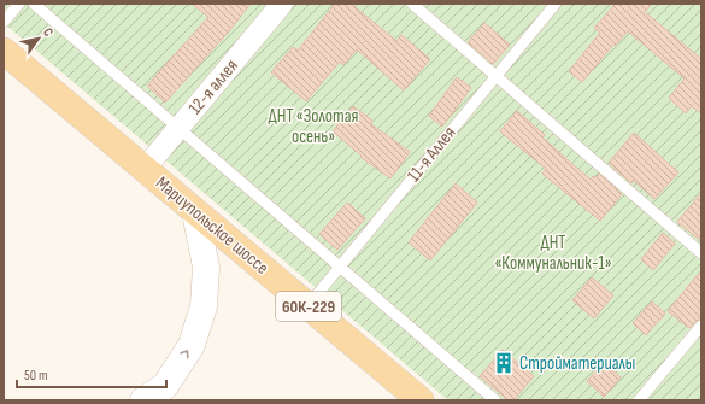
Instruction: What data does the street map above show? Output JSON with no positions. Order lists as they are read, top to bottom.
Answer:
{
  "streets": {
    "main road": ["Мариупольское шоссе", "60К-229"],
    "street": ["12-я аллея"],
    "lane": ["11-я Аллея"]
  },
  "crossings": [
    ["12-я аллея", "Мариупольское шоссе"],
    ["11-я Аллея", "Мариупольское шоссе"]
  ],
  "parks": ["ДНТ «Золотая осень»", "ДНТ «Коммунальник-1»"],
  "places": {
    "building": ["Стройматериалы"]
  },
  "scale_bar": "50 m",
  "north": "top right"
}
